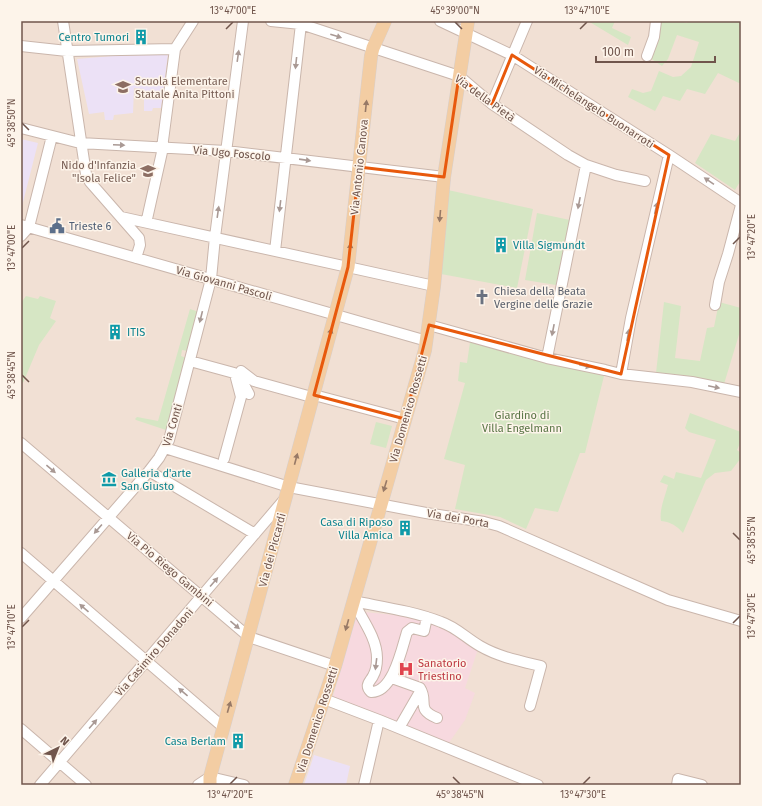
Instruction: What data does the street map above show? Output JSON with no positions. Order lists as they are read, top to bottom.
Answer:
{
  "streets": {
    "main road": ["Via Antonio Canova", "Via Domenico Rossetti", "Via dei Piccardi"],
    "street": [
      "Via della Pietà",
      "Via Michelangelo Buonarroti",
      "Via Ugo Foscolo",
      "Via Giovanni Pascoli",
      "Via Conti",
      "Via dei Porta",
      "Via Pio Riego Gambini",
      "Via Casimiro Donadoni"
    ]
  },
  "crossings": [
    ["Via della Pietà", "Via Antonio Canova"],
    ["Via della Pietà", "Via Domenico Rossetti"],
    ["Via Michelangelo Buonarroti", "Via Domenico Rossetti"],
    ["Via Ugo Foscolo", "Via Antonio Canova"],
    ["Via Ugo Foscolo", "Via Domenico Rossetti"],
    ["Via Ugo Foscolo", "Via Conti"],
    ["Via Antonio Canova", "Via Giovanni Pascoli"],
    ["Via Antonio Canova", "Via dei Piccardi"],
    ["Via Giovanni Pascoli", "Via Domenico Rossetti"],
    ["Via Giovanni Pascoli", "Via Conti"],
    ["Via Giovanni Pascoli", "Via dei Piccardi"],
    ["Via Domenico Rossetti", "Via dei Porta"],
    ["Via Domenico Rossetti", "Via Pio Riego Gambini"],
    ["Via Conti", "Via dei Porta"],
    ["Via Conti", "Via Pio Riego Gambini"],
    ["Via dei Porta", "Via dei Piccardi"],
    ["Via dei Porta", "Via Casimiro Donadoni"],
    ["Via dei Piccardi", "Via Pio Riego Gambini"],
    ["Via dei Piccardi", "Via Casimiro Donadoni"],
    ["Via Pio Riego Gambini", "Via Casimiro Donadoni"]
  ],
  "one_way": [
    "Via Ugo Foscolo",
    "Via Antonio Canova",
    "Via dei Piccardi",
    "Via Casimiro Donadoni"
  ],
  "parks": ["Giardino di Villa Engelmann"],
  "places": {
    "building": [
      "Centro Tumori",
      "Villa Sigmundt",
      "ITIS",
      "Casa di Riposo Villa Amica",
      "Casa Berlam"
    ],
    "school or university": ["Scuola Elementare Statale Anita Pittoni", "Nido d'Infanzia \"Isola Felice\""],
    "public building": ["Trieste 6"],
    "church": ["Chiesa della Beata Vergine delle Grazie"],
    "museum": ["Galleria d'arte San Giusto"],
    "hospital": ["Sanatorio Triestino"]
  },
  "scale_bar": "100 m",
  "north": "top right",
  "coordinates": [
    "13°47'00\"E",
    "45°39'00\"N",
    "13°47'10\"E",
    "45°38'50\"N",
    "13°47'20\"E",
    "45°38'45\"N",
    "45°38'55\"N",
    "13°47'30\"E"
  ]
}
